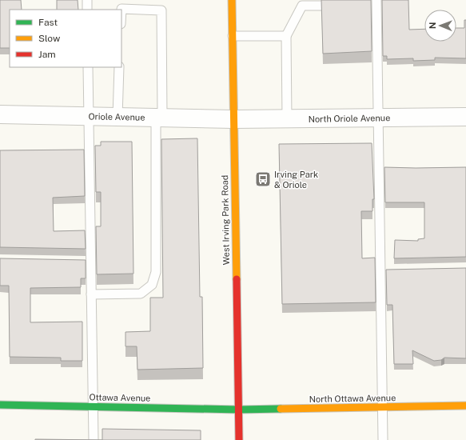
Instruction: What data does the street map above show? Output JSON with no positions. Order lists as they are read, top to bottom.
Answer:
{
  "streets": {
    "street": [
      "Oriole Avenue",
      "North Oriole Avenue",
      "West Irving Park Road",
      "Ottawa Avenue",
      "North Ottawa Avenue"
    ]
  },
  "crossings": [
    ["Oriole Avenue", "North Oriole Avenue"],
    ["Oriole Avenue", "West Irving Park Road"],
    ["North Oriole Avenue", "West Irving Park Road"],
    ["West Irving Park Road", "Ottawa Avenue"],
    ["West Irving Park Road", "North Ottawa Avenue"],
    ["Ottawa Avenue", "North Ottawa Avenue"]
  ],
  "places": {
    "bus stop": ["Irving Park & Oriole"]
  },
  "legend": ["Fast", "Slow", "Jam"],
  "north": "left"
}
